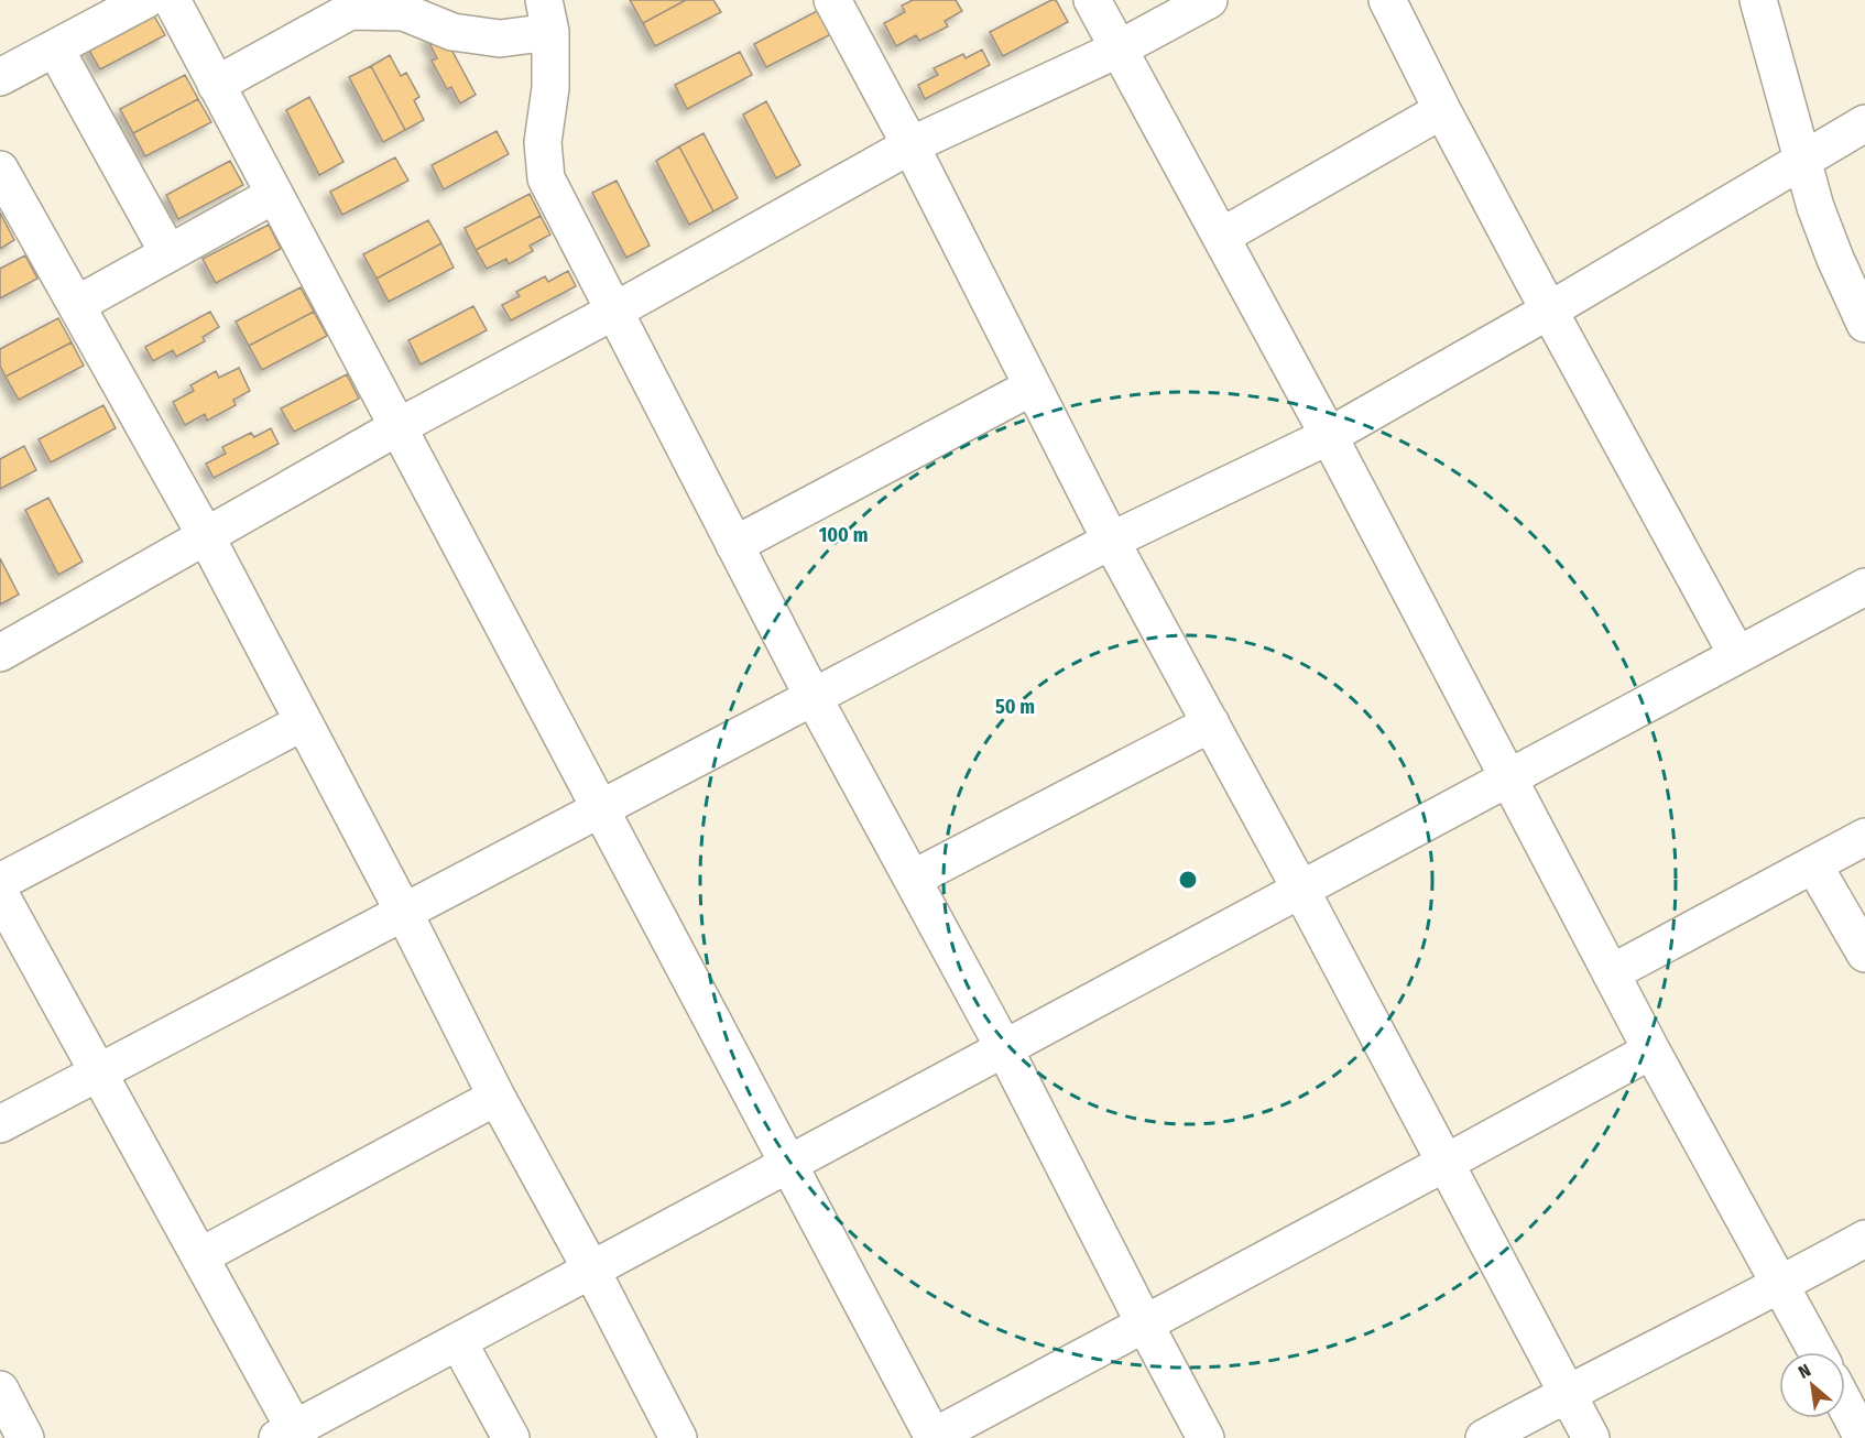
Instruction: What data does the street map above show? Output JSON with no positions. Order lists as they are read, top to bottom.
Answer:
{
  "north": "top left",
  "rings": ["100 m", "50 m"]
}
